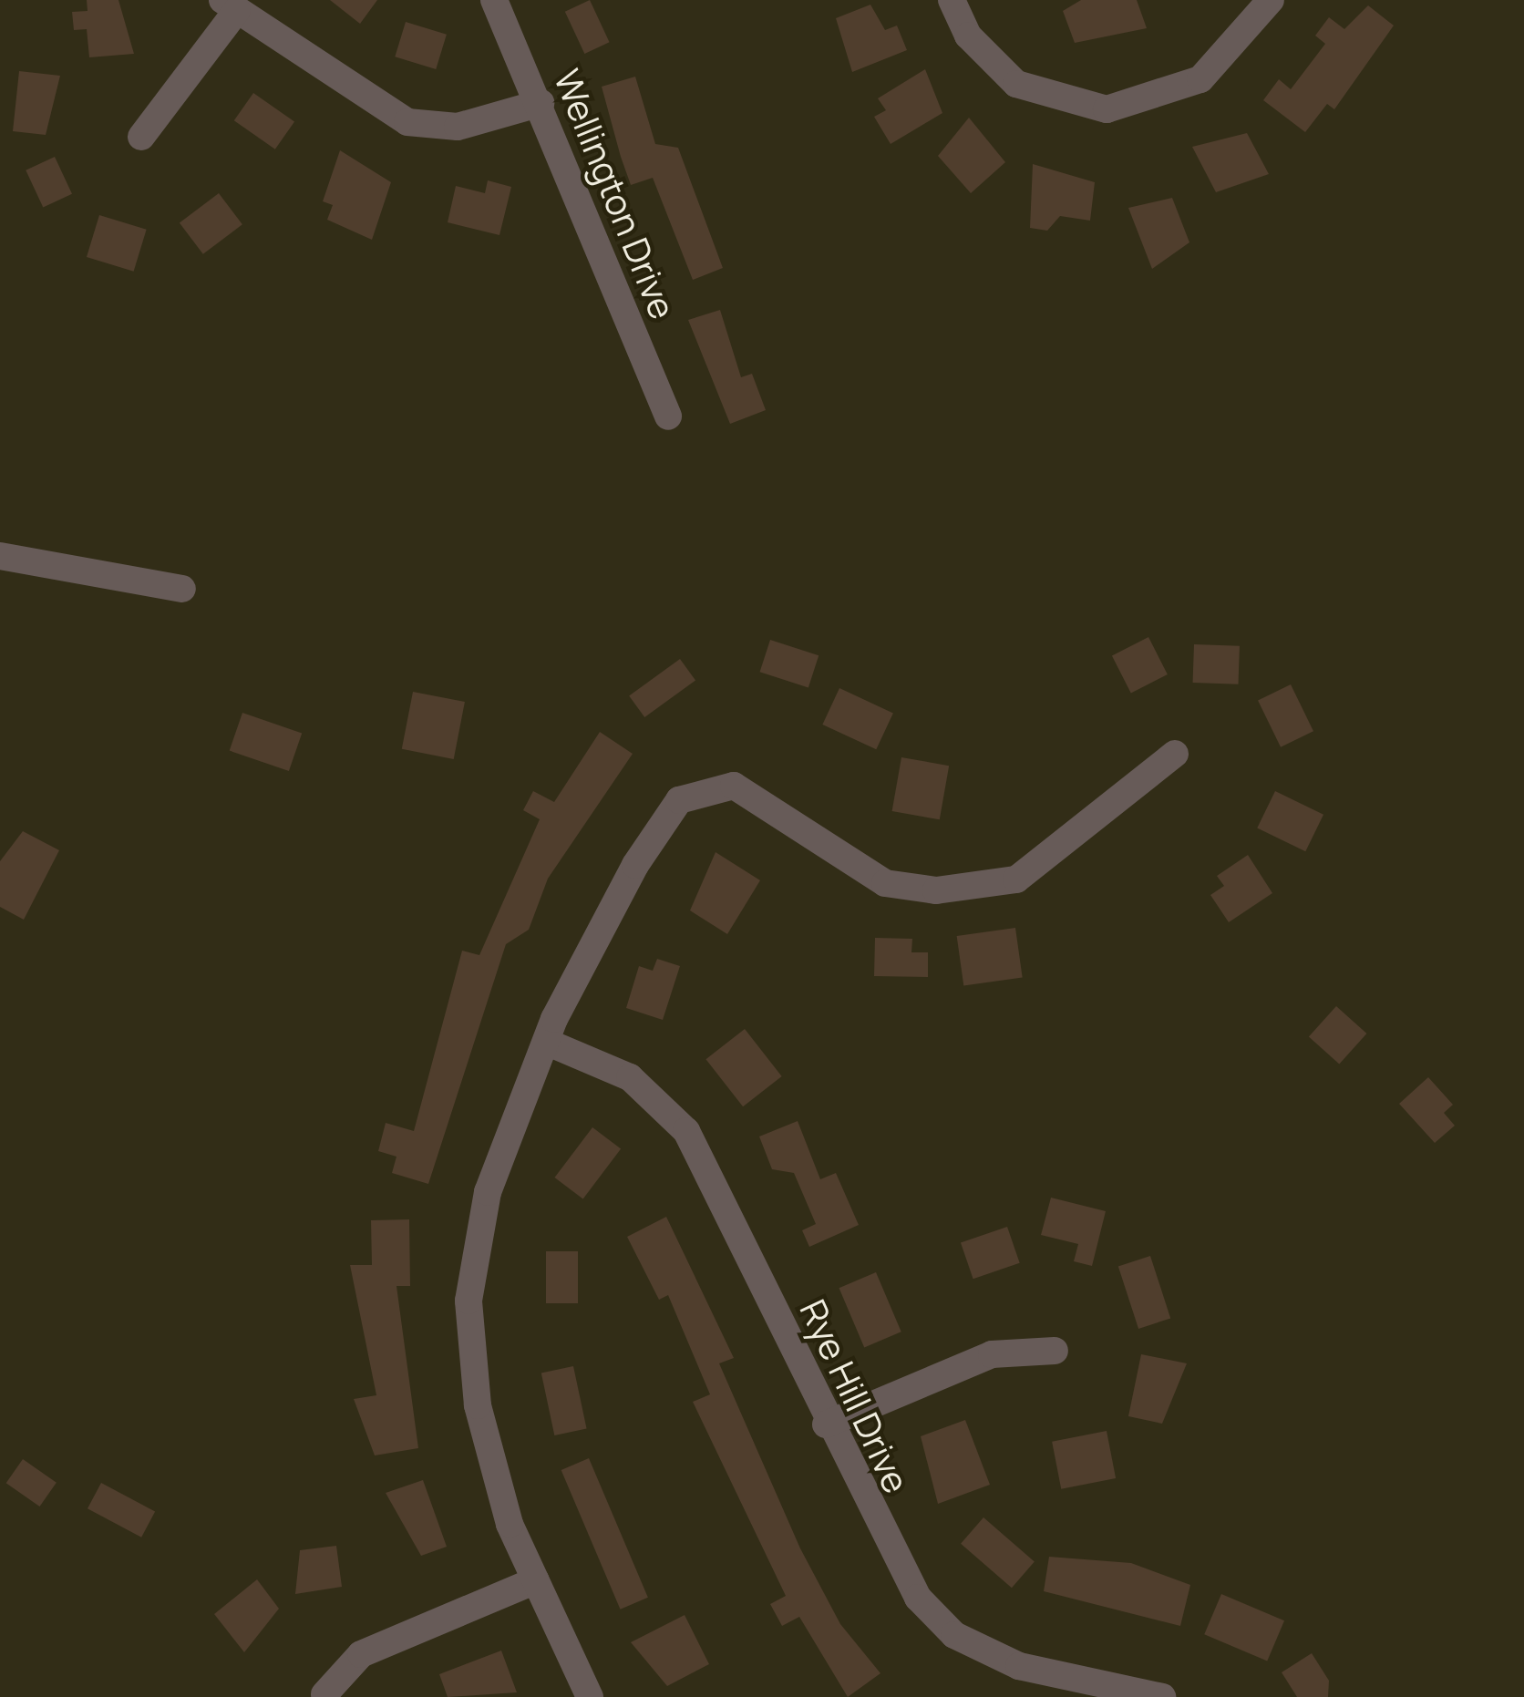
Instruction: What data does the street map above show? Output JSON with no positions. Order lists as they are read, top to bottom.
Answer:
{
  "streets": {
    "street": ["Wellington Drive", "Rye Hill Drive"]
  }
}
